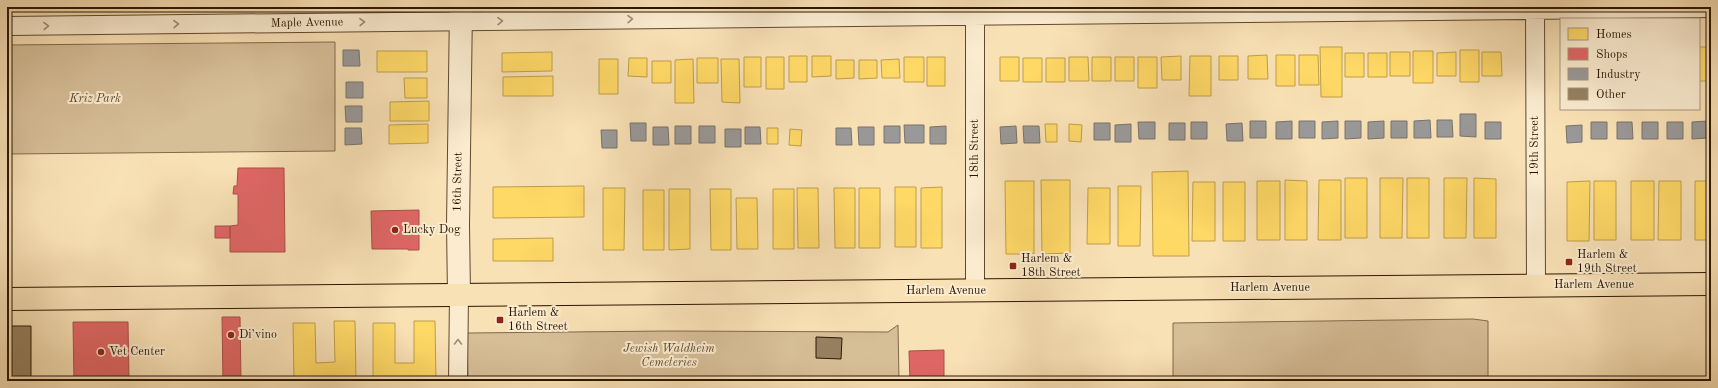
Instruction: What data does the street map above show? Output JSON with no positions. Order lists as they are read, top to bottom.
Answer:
{
  "streets": {
    "main road": ["Harlem Avenue"],
    "street": [
      "Maple Avenue",
      "19th Street",
      "18th Street",
      "16th Street"
    ]
  },
  "crossings": [
    ["Maple Avenue", "19th Street"],
    ["Maple Avenue", "18th Street"],
    ["Maple Avenue", "16th Street"],
    ["19th Street", "Harlem Avenue"],
    ["18th Street", "Harlem Avenue"],
    ["16th Street", "Harlem Avenue"]
  ],
  "one_way": ["Maple Avenue"],
  "parks": ["Kriz Park", "Jewish Waldheim Cemeteries"],
  "places": {
    "other": ["Lucky Dog", "Di’vino", "Vet Center"],
    "transit": ["Harlem & 19th Street", "Harlem & 18th Street", "Harlem & 16th Street"]
  },
  "legend": [
    "Homes",
    "Shops",
    "Industry",
    "Other"
  ]
}
